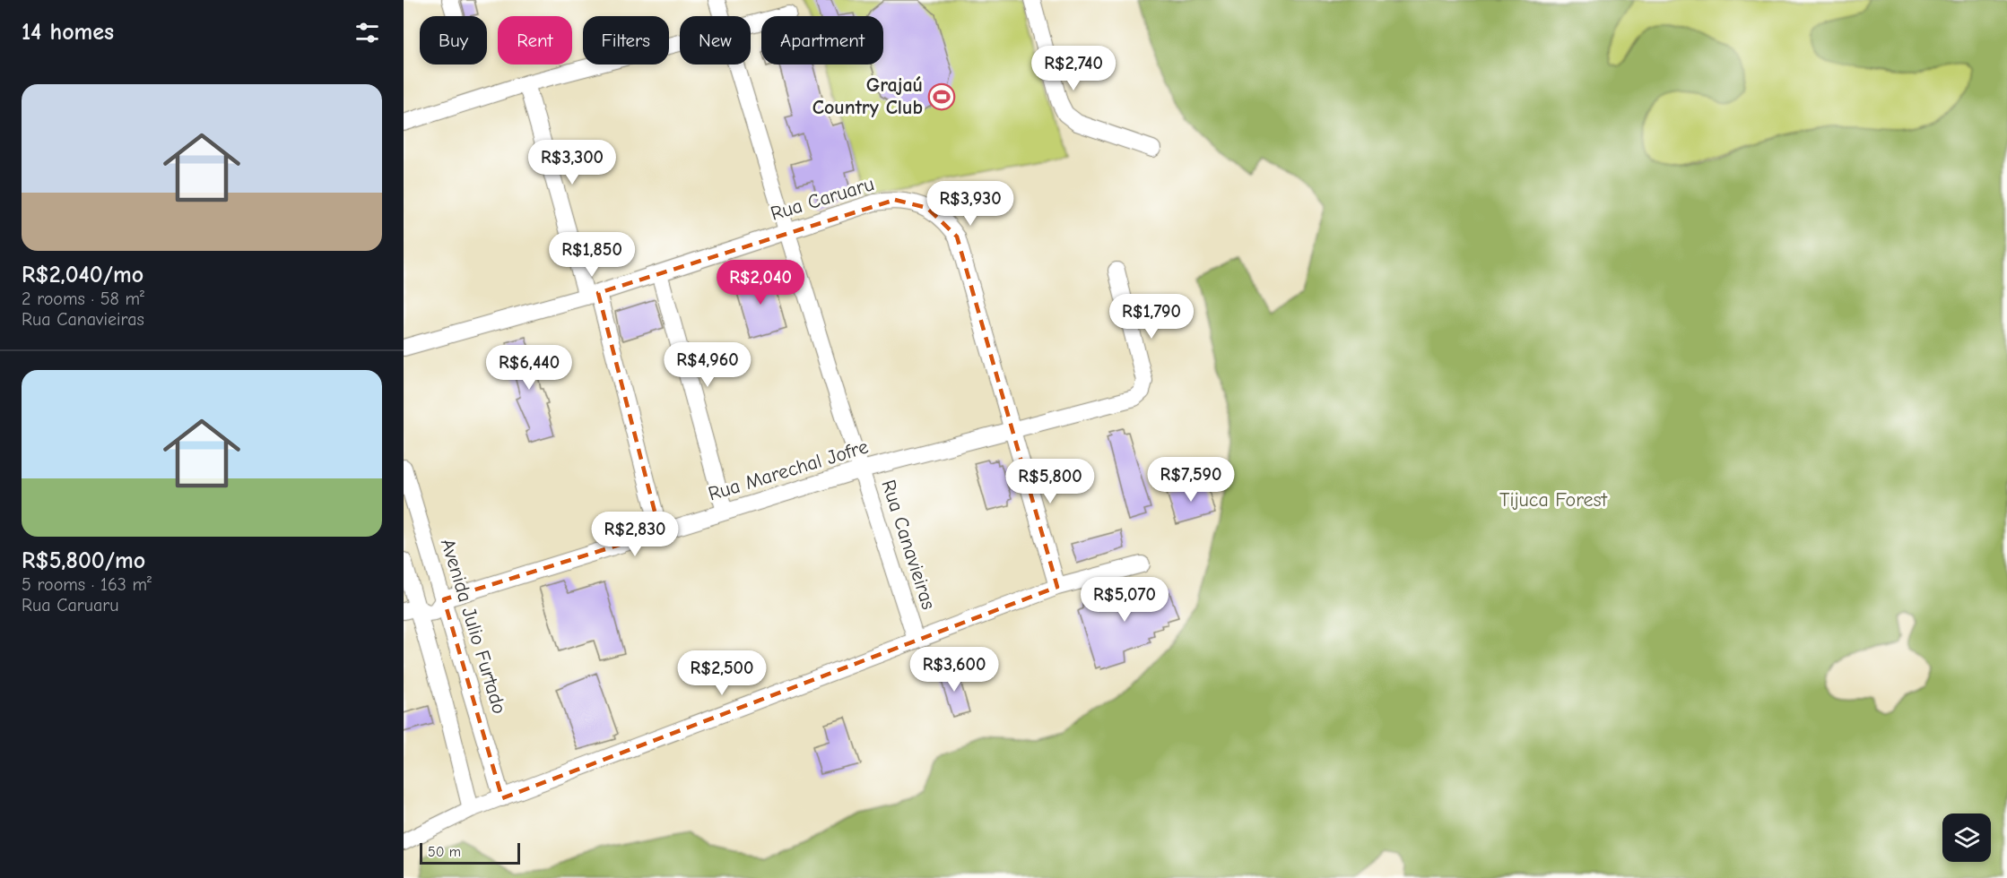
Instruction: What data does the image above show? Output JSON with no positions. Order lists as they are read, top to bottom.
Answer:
{
  "streets": {
    "street": [
      "Rua Caruaru",
      "Rua Marechal Jofre",
      "Rua Canavieiras",
      "Avenida Julio Furtado"
    ]
  },
  "crossings": [
    ["Rua Caruaru", "Rua Marechal Jofre"],
    ["Rua Caruaru", "Rua Canavieiras"],
    ["Rua Marechal Jofre", "Rua Canavieiras"],
    ["Rua Marechal Jofre", "Avenida Julio Furtado"]
  ],
  "parks": ["Tijuca Forest"],
  "places": {
    "sports": ["Grajaú Country Club"]
  },
  "scale_bar": "50 m",
  "page": {
    "heading": "14 homes",
    "chip": [
      "Buy",
      "Rent",
      "Filters",
      "New",
      "Apartment"
    ],
    "price": [
      "R$2,740",
      "R$3,300",
      "R$3,930",
      "R$1,850",
      "R$2,040",
      "R$1,790",
      "R$4,960",
      "R$6,440",
      "R$7,590",
      "R$5,800",
      "R$2,830",
      "R$5,070",
      "R$3,600",
      "R$2,500"
    ],
    "list": [
      {
        "name": "R$2,040/mo",
        "note": "2 rooms · 58 m² · Rua Canavieiras"
      },
      {
        "name": "R$5,800/mo",
        "note": "5 rooms · 163 m² · Rua Caruaru"
      }
    ],
    "scale": "50 m"
  }
}
